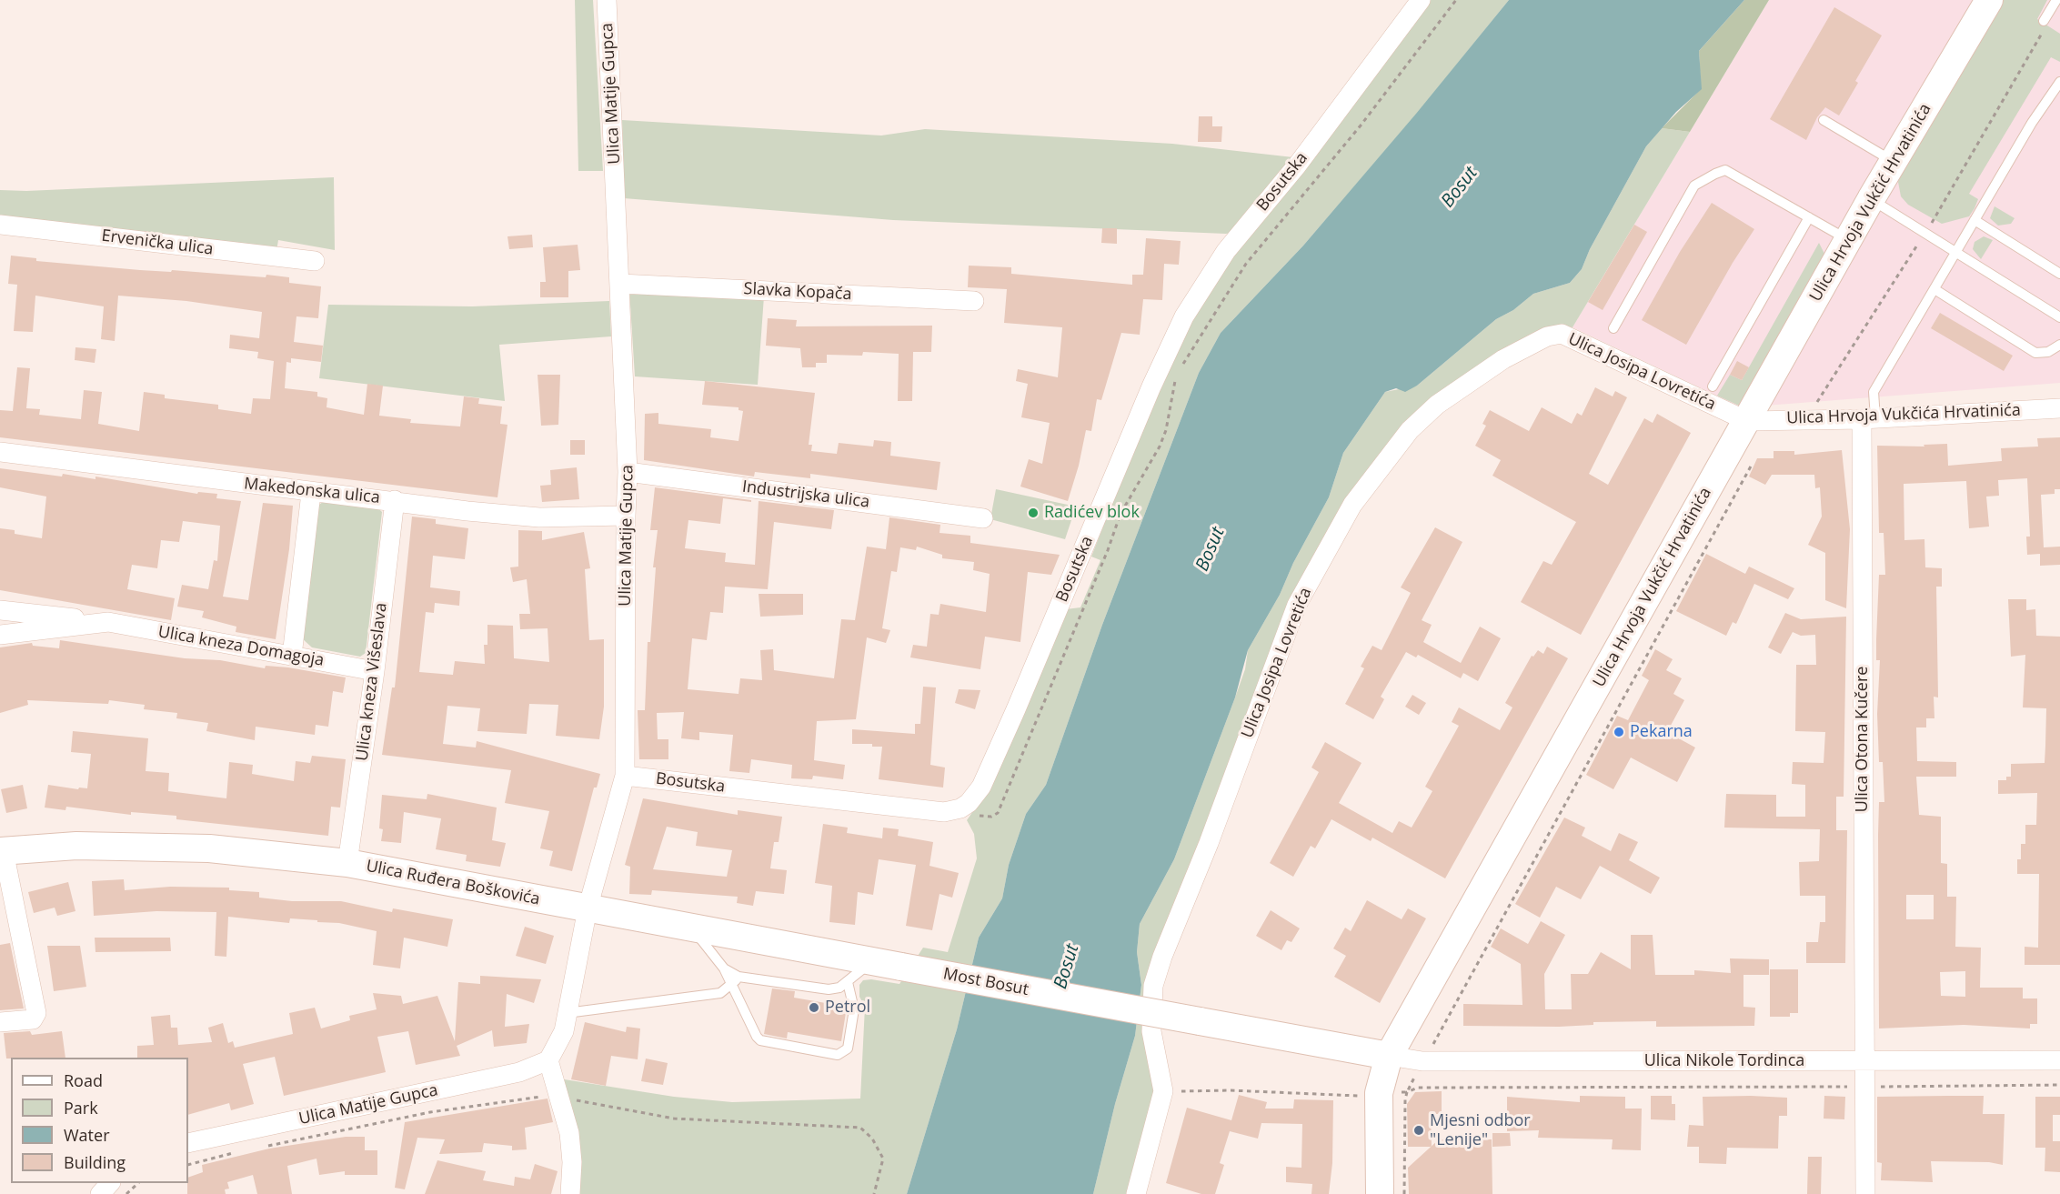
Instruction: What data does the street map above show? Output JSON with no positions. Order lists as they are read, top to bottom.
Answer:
{
  "streets": {
    "main road": ["Ulica Hrvoja Vukčić Hrvatinića", "Ulica Ruđera Boškovića", "Most Bosut"],
    "street": [
      "Ulica Matije Gupca",
      "Bosutska",
      "Ervenička ulica",
      "Slavka Kopača",
      "Ulica Josipa Lovretića",
      "Ulica Hrvoja Vukčića Hrvatinića",
      "Makedonska ulica",
      "Industrijska ulica",
      "Ulica kneza Domagoja",
      "Ulica kneza Višeslava",
      "Ulica Otona Kučere",
      "Ulica Nikole Tordinca"
    ]
  },
  "crossings": [
    ["Ulica Matije Gupca", "Bosutska"],
    ["Ulica Matije Gupca", "Slavka Kopača"],
    ["Ulica Matije Gupca", "Makedonska ulica"],
    ["Ulica Matije Gupca", "Industrijska ulica"],
    ["Ulica Matije Gupca", "Ulica Ruđera Boškovića"],
    ["Ulica Hrvoja Vukčić Hrvatinića", "Ulica Josipa Lovretića"],
    ["Ulica Hrvoja Vukčić Hrvatinića", "Ulica Hrvoja Vukčića Hrvatinića"],
    ["Ulica Hrvoja Vukčić Hrvatinića", "Most Bosut"],
    ["Ulica Hrvoja Vukčić Hrvatinića", "Ulica Nikole Tordinca"],
    ["Ulica Josipa Lovretića", "Ulica Hrvoja Vukčića Hrvatinića"],
    ["Ulica Hrvoja Vukčića Hrvatinića", "Ulica Otona Kučere"],
    ["Makedonska ulica", "Ulica kneza Višeslava"],
    ["Ulica kneza Domagoja", "Ulica kneza Višeslava"],
    ["Ulica kneza Višeslava", "Ulica Ruđera Boškovića"],
    ["Ulica Otona Kučere", "Ulica Nikole Tordinca"],
    ["Ulica Ruđera Boškovića", "Most Bosut"],
    ["Most Bosut", "Ulica Nikole Tordinca"]
  ],
  "water": ["Bosut"],
  "places": [
    "Radićev blok",
    "Pekarna",
    "Petrol",
    "Mjesni odbor \"Lenije\""
  ],
  "legend": [
    "Road",
    "Park",
    "Water",
    "Building"
  ]
}
